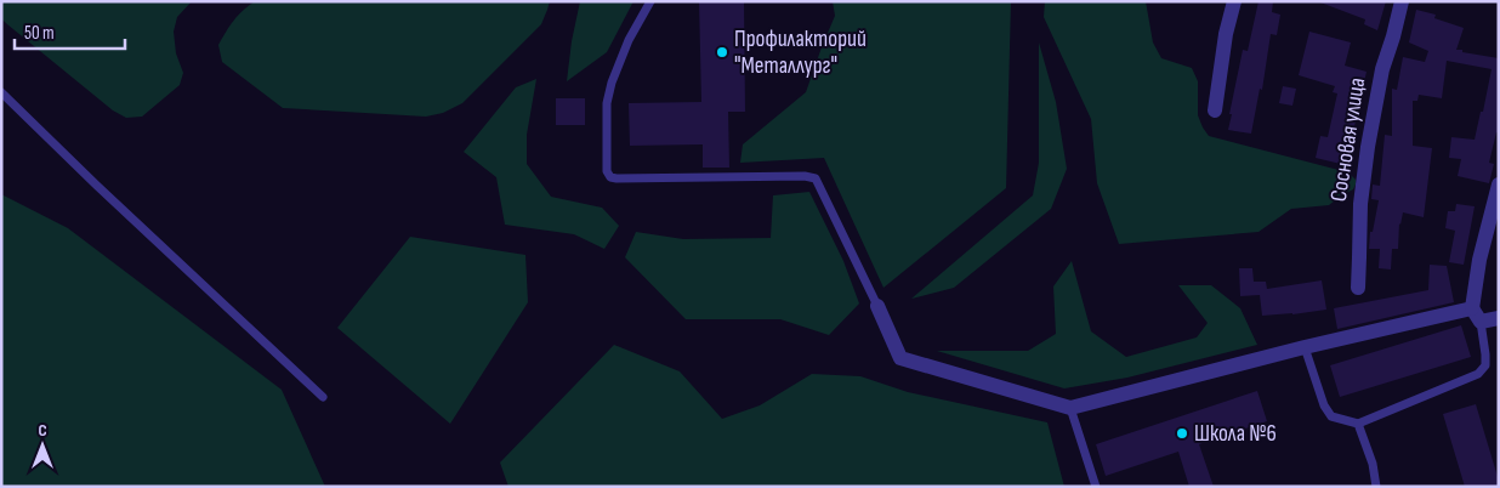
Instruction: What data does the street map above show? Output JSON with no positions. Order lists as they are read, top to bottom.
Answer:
{
  "streets": {
    "street": ["Сосновая улица"]
  },
  "places": ["Профилакторий \"Металлург\"", "Школа №6"],
  "scale_bar": "50 m",
  "north": "top"
}
